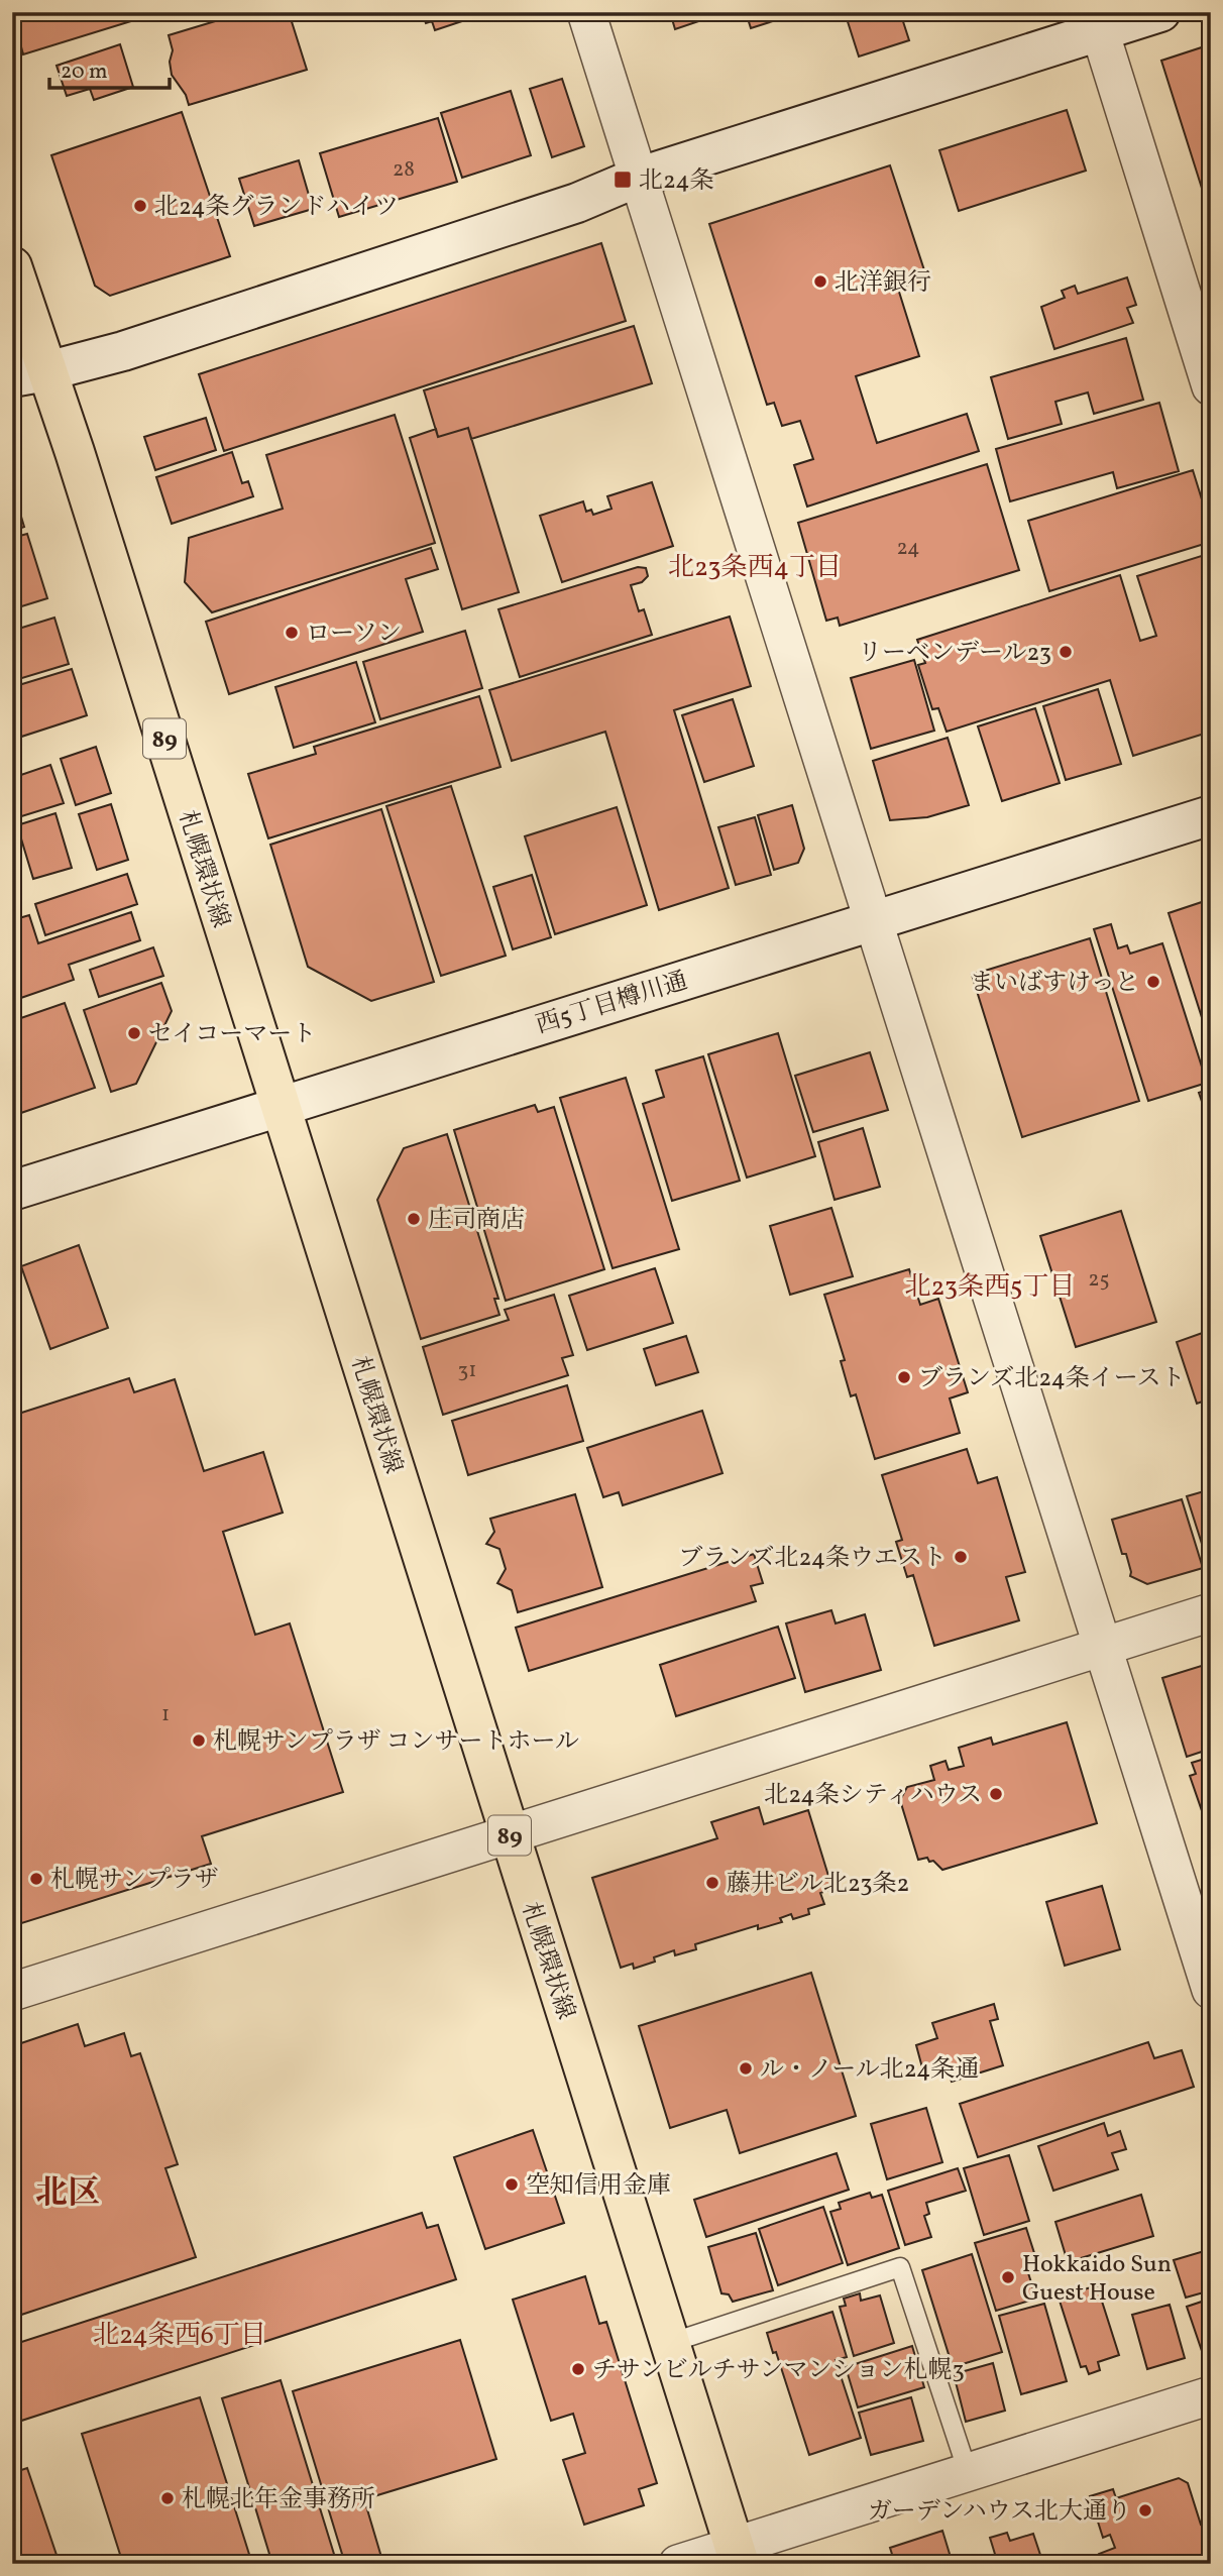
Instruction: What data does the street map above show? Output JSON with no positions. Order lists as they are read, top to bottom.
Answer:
{
  "streets": {
    "main road": ["89", "札幌環状線"],
    "street": ["西5丁目樽川通"]
  },
  "crossings": [
    ["札幌環状線", "西5丁目樽川通"]
  ],
  "districts": [
    "北23条西4丁目",
    "北23条西5丁目",
    "北区",
    "北24条西6丁目"
  ],
  "places": {
    "transit": ["北24条"],
    "other": [
      "北24条グランドハイツ",
      "北洋銀行",
      "ローソン",
      "リーベンデール23",
      "まいばすけっと",
      "セイコーマート",
      "庄司商店",
      "ブランズ北24条イースト",
      "ブランズ北24条ウエスト",
      "札幌サンプラザ コンサートホール",
      "北24条シティハウス",
      "札幌サンプラザ",
      "藤井ビル北23条2",
      "ル・ノール北24条通",
      "空知信用金庫",
      "Hokkaido Sun Guest House",
      "チサンビルチサンマンション札幌3",
      "札幌北年金事務所",
      "ガーデンハウス北大通り"
    ]
  },
  "house_numbers": [
    "28",
    "24",
    "25",
    "31",
    "1"
  ],
  "scale_bar": "20 m"
}
